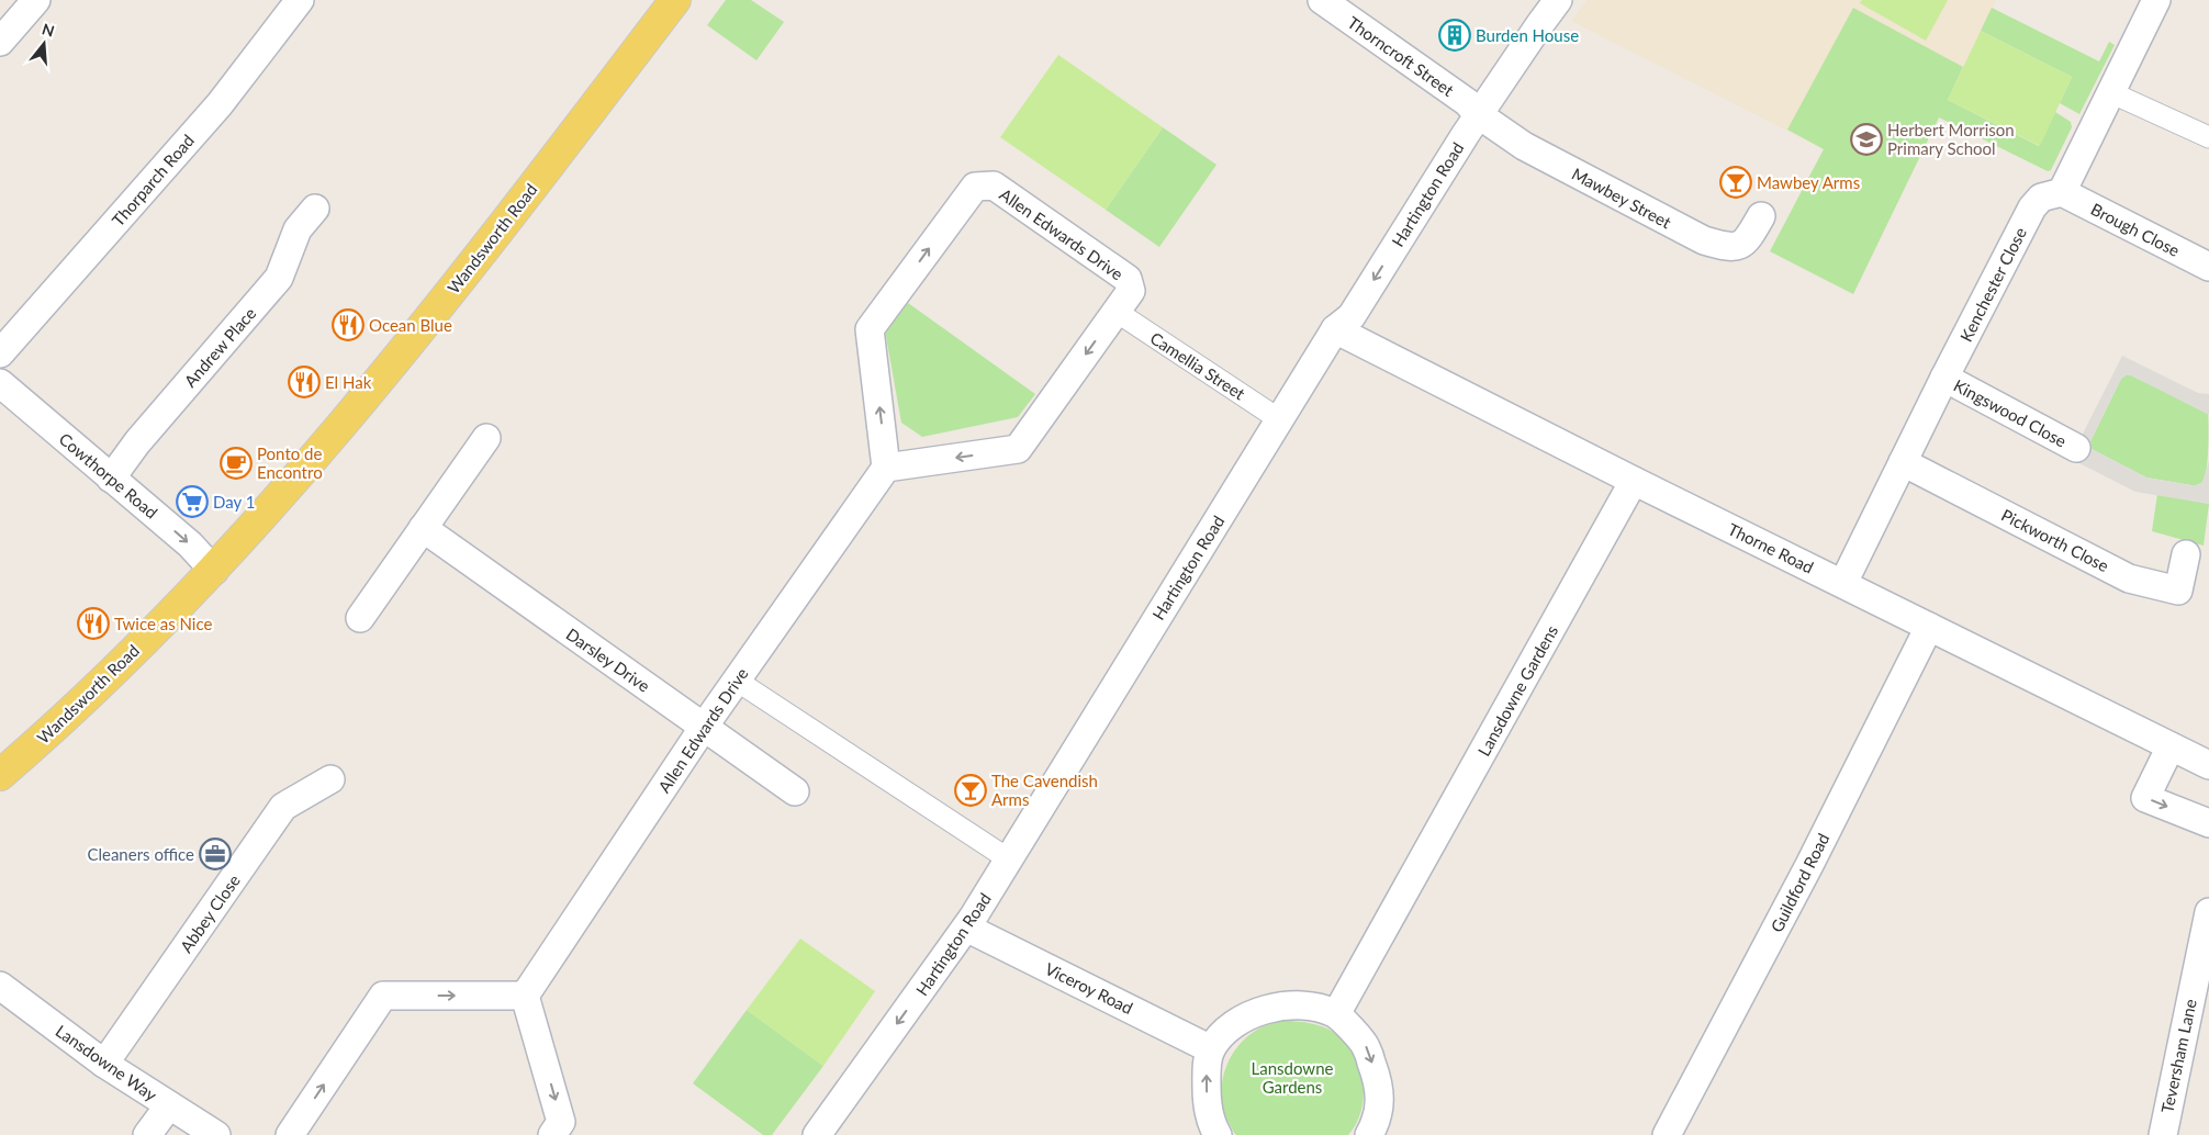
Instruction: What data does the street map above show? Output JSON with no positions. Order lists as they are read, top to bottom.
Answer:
{
  "streets": {
    "main road": ["Wandsworth Road"],
    "street": [
      "Thorncroft Street",
      "Thorparch Road",
      "Hartington Road",
      "Mawbey Street",
      "Brough Close",
      "Allen Edwards Drive",
      "Kenchester Close",
      "Andrew Place",
      "Camellia Street",
      "Kingswood Close",
      "Cowthorpe Road",
      "Pickworth Close",
      "Thorne Road",
      "Darsley Drive",
      "Lansdowne Gardens",
      "Guildford Road",
      "Abbey Close",
      "Viceroy Road",
      "Teversham Lane",
      "Lansdowne Way"
    ]
  },
  "crossings": [
    ["Thorncroft Street", "Hartington Road"],
    ["Thorncroft Street", "Mawbey Street"],
    ["Hartington Road", "Mawbey Street"],
    ["Hartington Road", "Camellia Street"],
    ["Hartington Road", "Thorne Road"],
    ["Hartington Road", "Viceroy Road"],
    ["Brough Close", "Kenchester Close"],
    ["Allen Edwards Drive", "Camellia Street"],
    ["Allen Edwards Drive", "Darsley Drive"],
    ["Wandsworth Road", "Cowthorpe Road"],
    ["Kenchester Close", "Kingswood Close"],
    ["Kenchester Close", "Pickworth Close"],
    ["Kenchester Close", "Thorne Road"],
    ["Andrew Place", "Cowthorpe Road"],
    ["Thorne Road", "Lansdowne Gardens"],
    ["Thorne Road", "Guildford Road"],
    ["Abbey Close", "Lansdowne Way"]
  ],
  "one_way": ["Hartington Road", "Cowthorpe Road"],
  "parks": ["Lansdowne Gardens"],
  "places": {
    "building": ["Burden House"],
    "school or university": ["Herbert Morrison Primary School"],
    "bar": ["Mawbey Arms", "The Cavendish Arms"],
    "restaurant": ["Ocean Blue", "El Hak", "Twice as Nice"],
    "cafe": ["Ponto de Encontro"],
    "supermarket": ["Day 1"],
    "office": ["Cleaners office"]
  },
  "north": "top"
}
